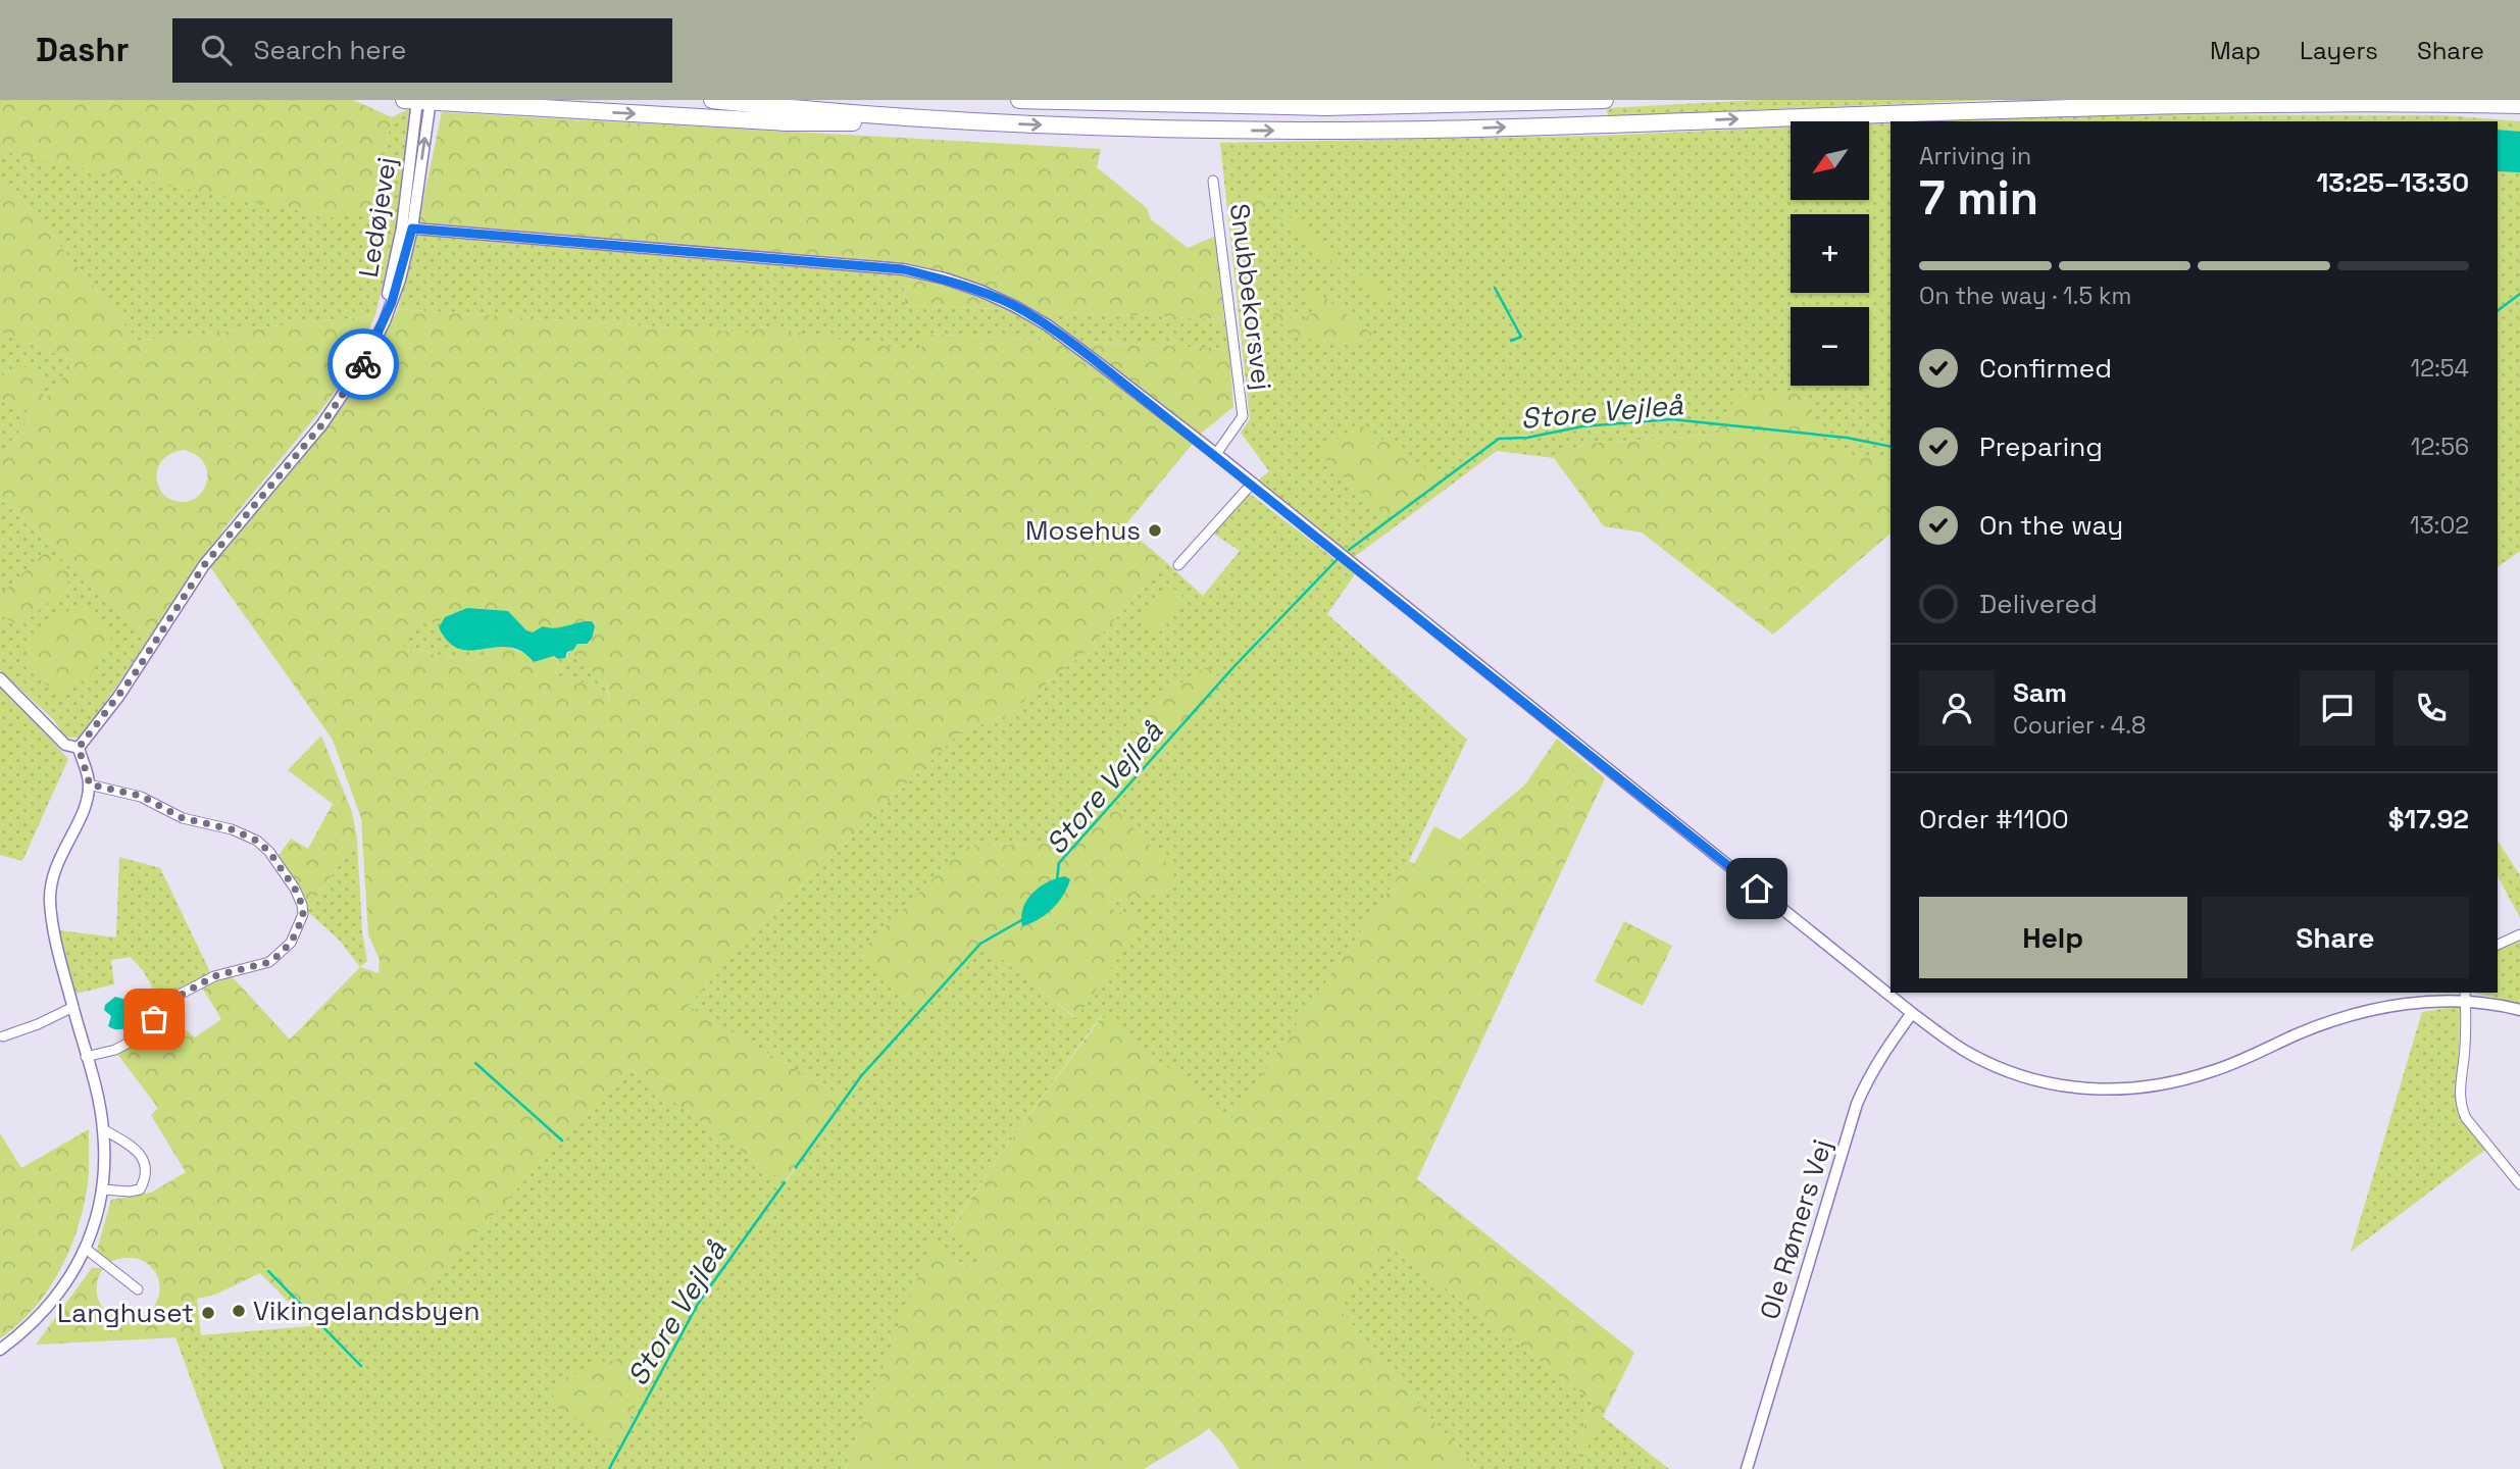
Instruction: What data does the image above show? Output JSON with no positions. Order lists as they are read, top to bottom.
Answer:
{
  "streets": {
    "street": ["Ledøjevej", "Snubbekorsvej", "Ole Rømers Vej"]
  },
  "water": ["Store Vejleå"],
  "places": ["Mosehus", "Vikingelandsbyen", "Langhuset"],
  "north": "bottom left",
  "page": {
    "header": "Dashr",
    "search": "Search here",
    "nav": ["Map", "Layers", "Share"],
    "map_buttons": ["+", "−"],
    "heading": ["7 min", "Arriving in", "13:25–13:30"],
    "panel": [
      "Sam",
      "Courier · 4.8",
      "Order #1100",
      "$17.92"
    ],
    "bar": "On the way · 1.5 km",
    "list": [
      ["Confirmed", "12:54"],
      ["Preparing", "12:56"],
      ["On the way", "13:02"],
      "Delivered"
    ],
    "buttons": ["Help", "Share"]
  }
}
